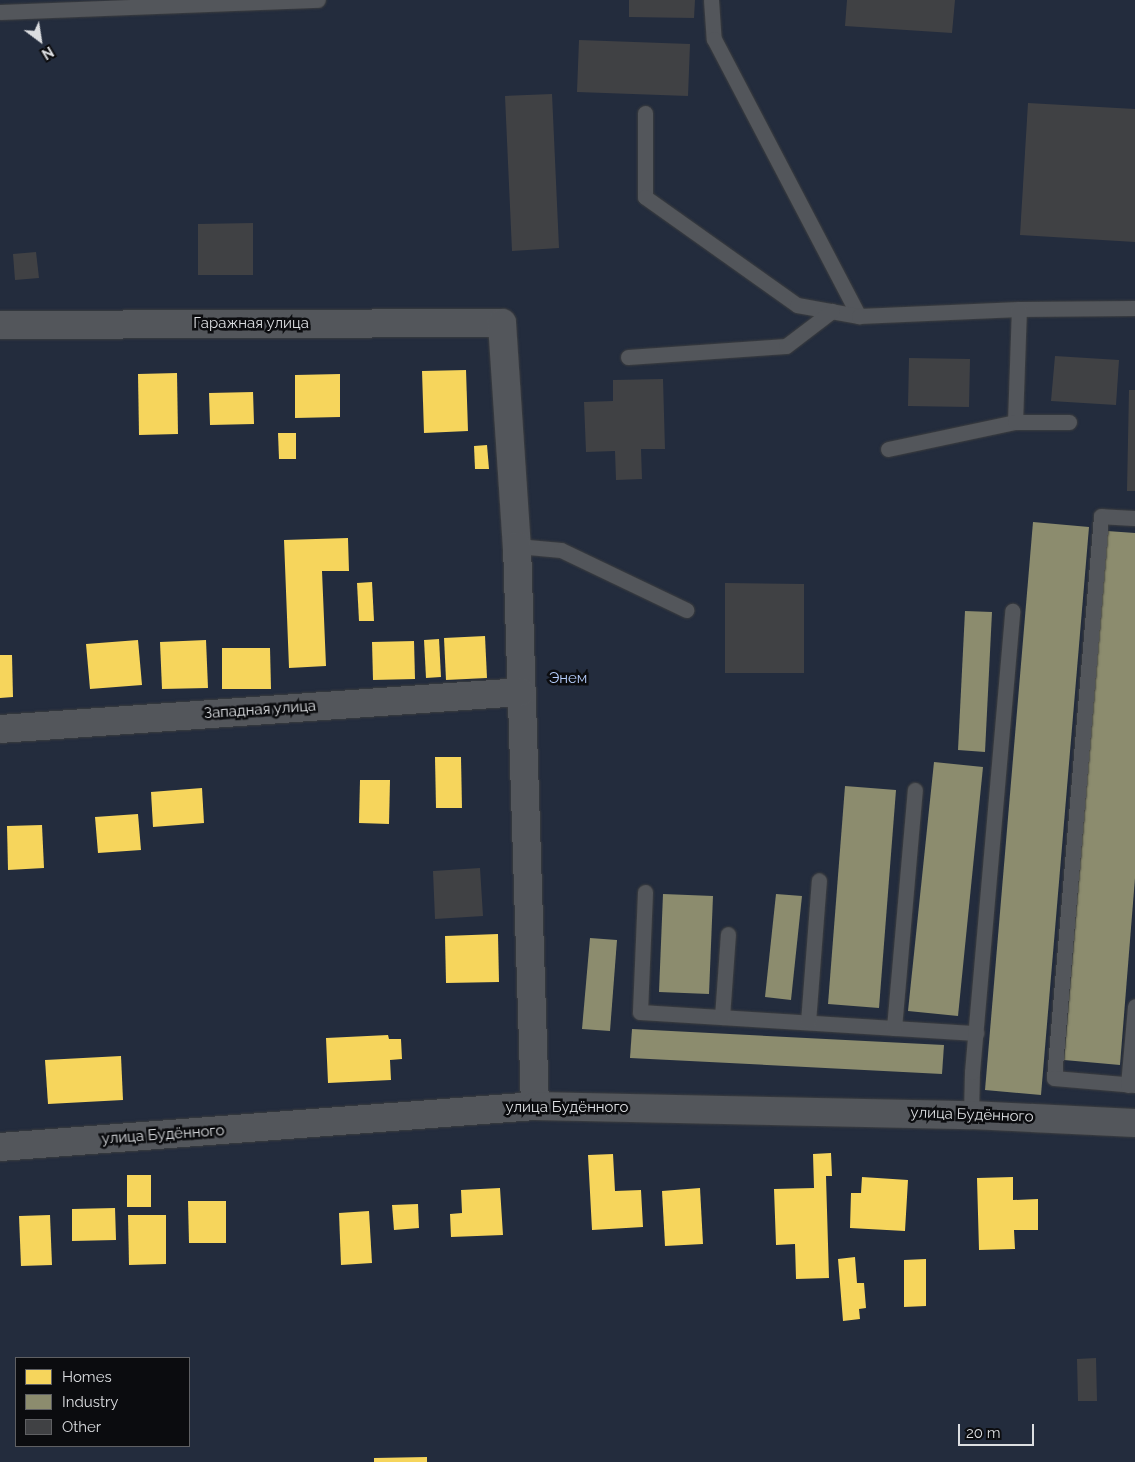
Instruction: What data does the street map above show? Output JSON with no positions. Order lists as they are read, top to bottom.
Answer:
{
  "streets": {
    "street": ["Гаражная улица", "Западная улица", "улица Будённого"]
  },
  "parks": ["Энем"],
  "legend": ["Homes", "Industry", "Other"],
  "scale_bar": "20 m",
  "north": "bottom right"
}
